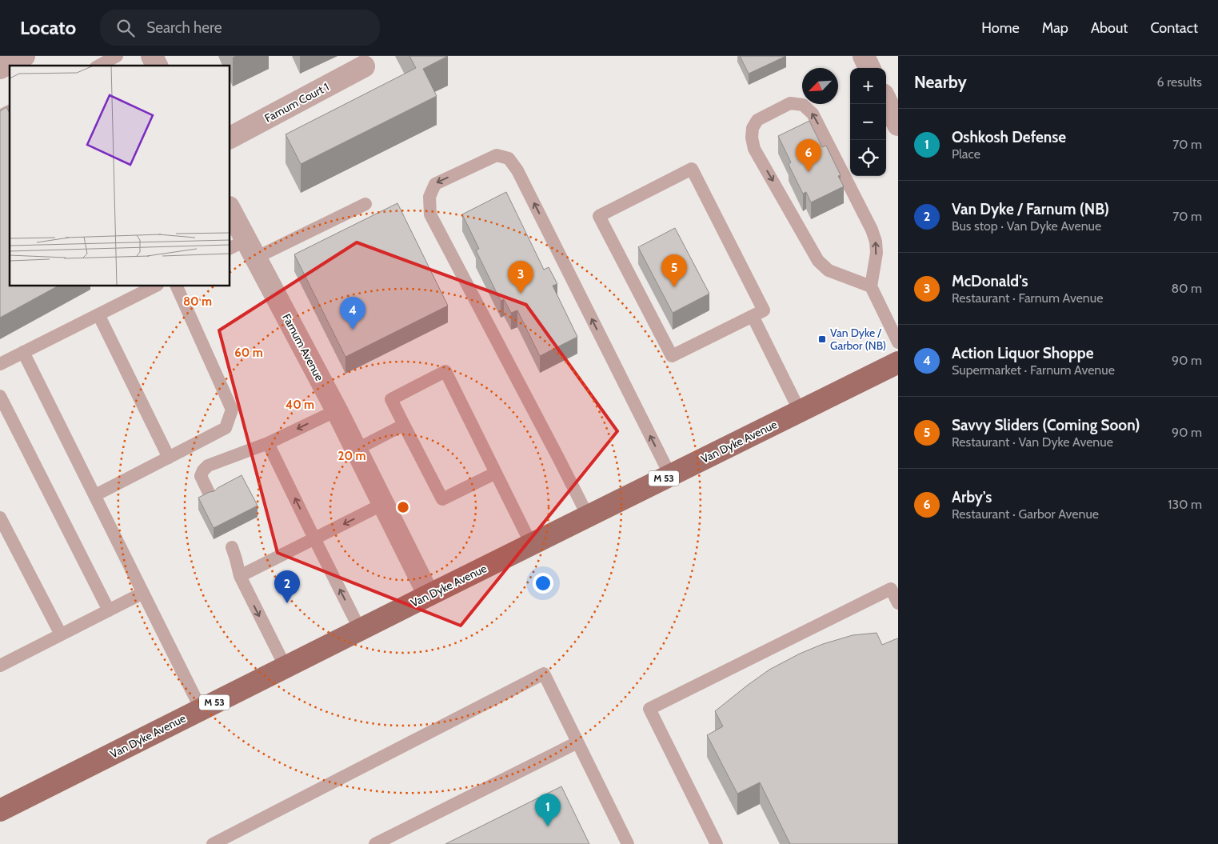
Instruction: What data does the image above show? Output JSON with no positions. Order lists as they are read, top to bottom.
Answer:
{
  "streets": {
    "main road": ["Van Dyke Avenue", "M 53"],
    "street": ["Farnum Court 1", "Farnum Avenue"]
  },
  "crossings": [
    ["Farnum Avenue", "Van Dyke Avenue"]
  ],
  "places": {
    "transit": ["Van Dyke / Garbor (NB)"]
  },
  "north": "bottom left",
  "page": {
    "header": "Locato",
    "search": "Search here",
    "nav": [
      "Home",
      "Map",
      "About",
      "Contact"
    ],
    "heading": ["Nearby", "6 results"],
    "map_buttons": ["+", "−"],
    "list": [
      {
        "mark": "1",
        "name": "Oshkosh Defense",
        "note": "Place",
        "value": "70 m"
      },
      {
        "mark": "2",
        "name": "Van Dyke / Farnum (NB)",
        "note": "Bus stop · Van Dyke Avenue",
        "value": "70 m"
      },
      {
        "mark": "3",
        "name": "McDonald's",
        "note": "Restaurant · Farnum Avenue",
        "value": "80 m"
      },
      {
        "mark": "4",
        "name": "Action Liquor Shoppe",
        "note": "Supermarket · Farnum Avenue",
        "value": "90 m"
      },
      {
        "mark": "5",
        "name": "Savvy Sliders (Coming Soon)",
        "note": "Restaurant · Van Dyke Avenue",
        "value": "90 m"
      },
      {
        "mark": "6",
        "name": "Arby's",
        "note": "Restaurant · Garbor Avenue",
        "value": "130 m"
      }
    ],
    "pins": [
      "6",
      "5",
      "3",
      "4",
      "2",
      "1"
    ]
  },
  "rings": [
    "80 m",
    "60 m",
    "40 m",
    "20 m"
  ]
}
